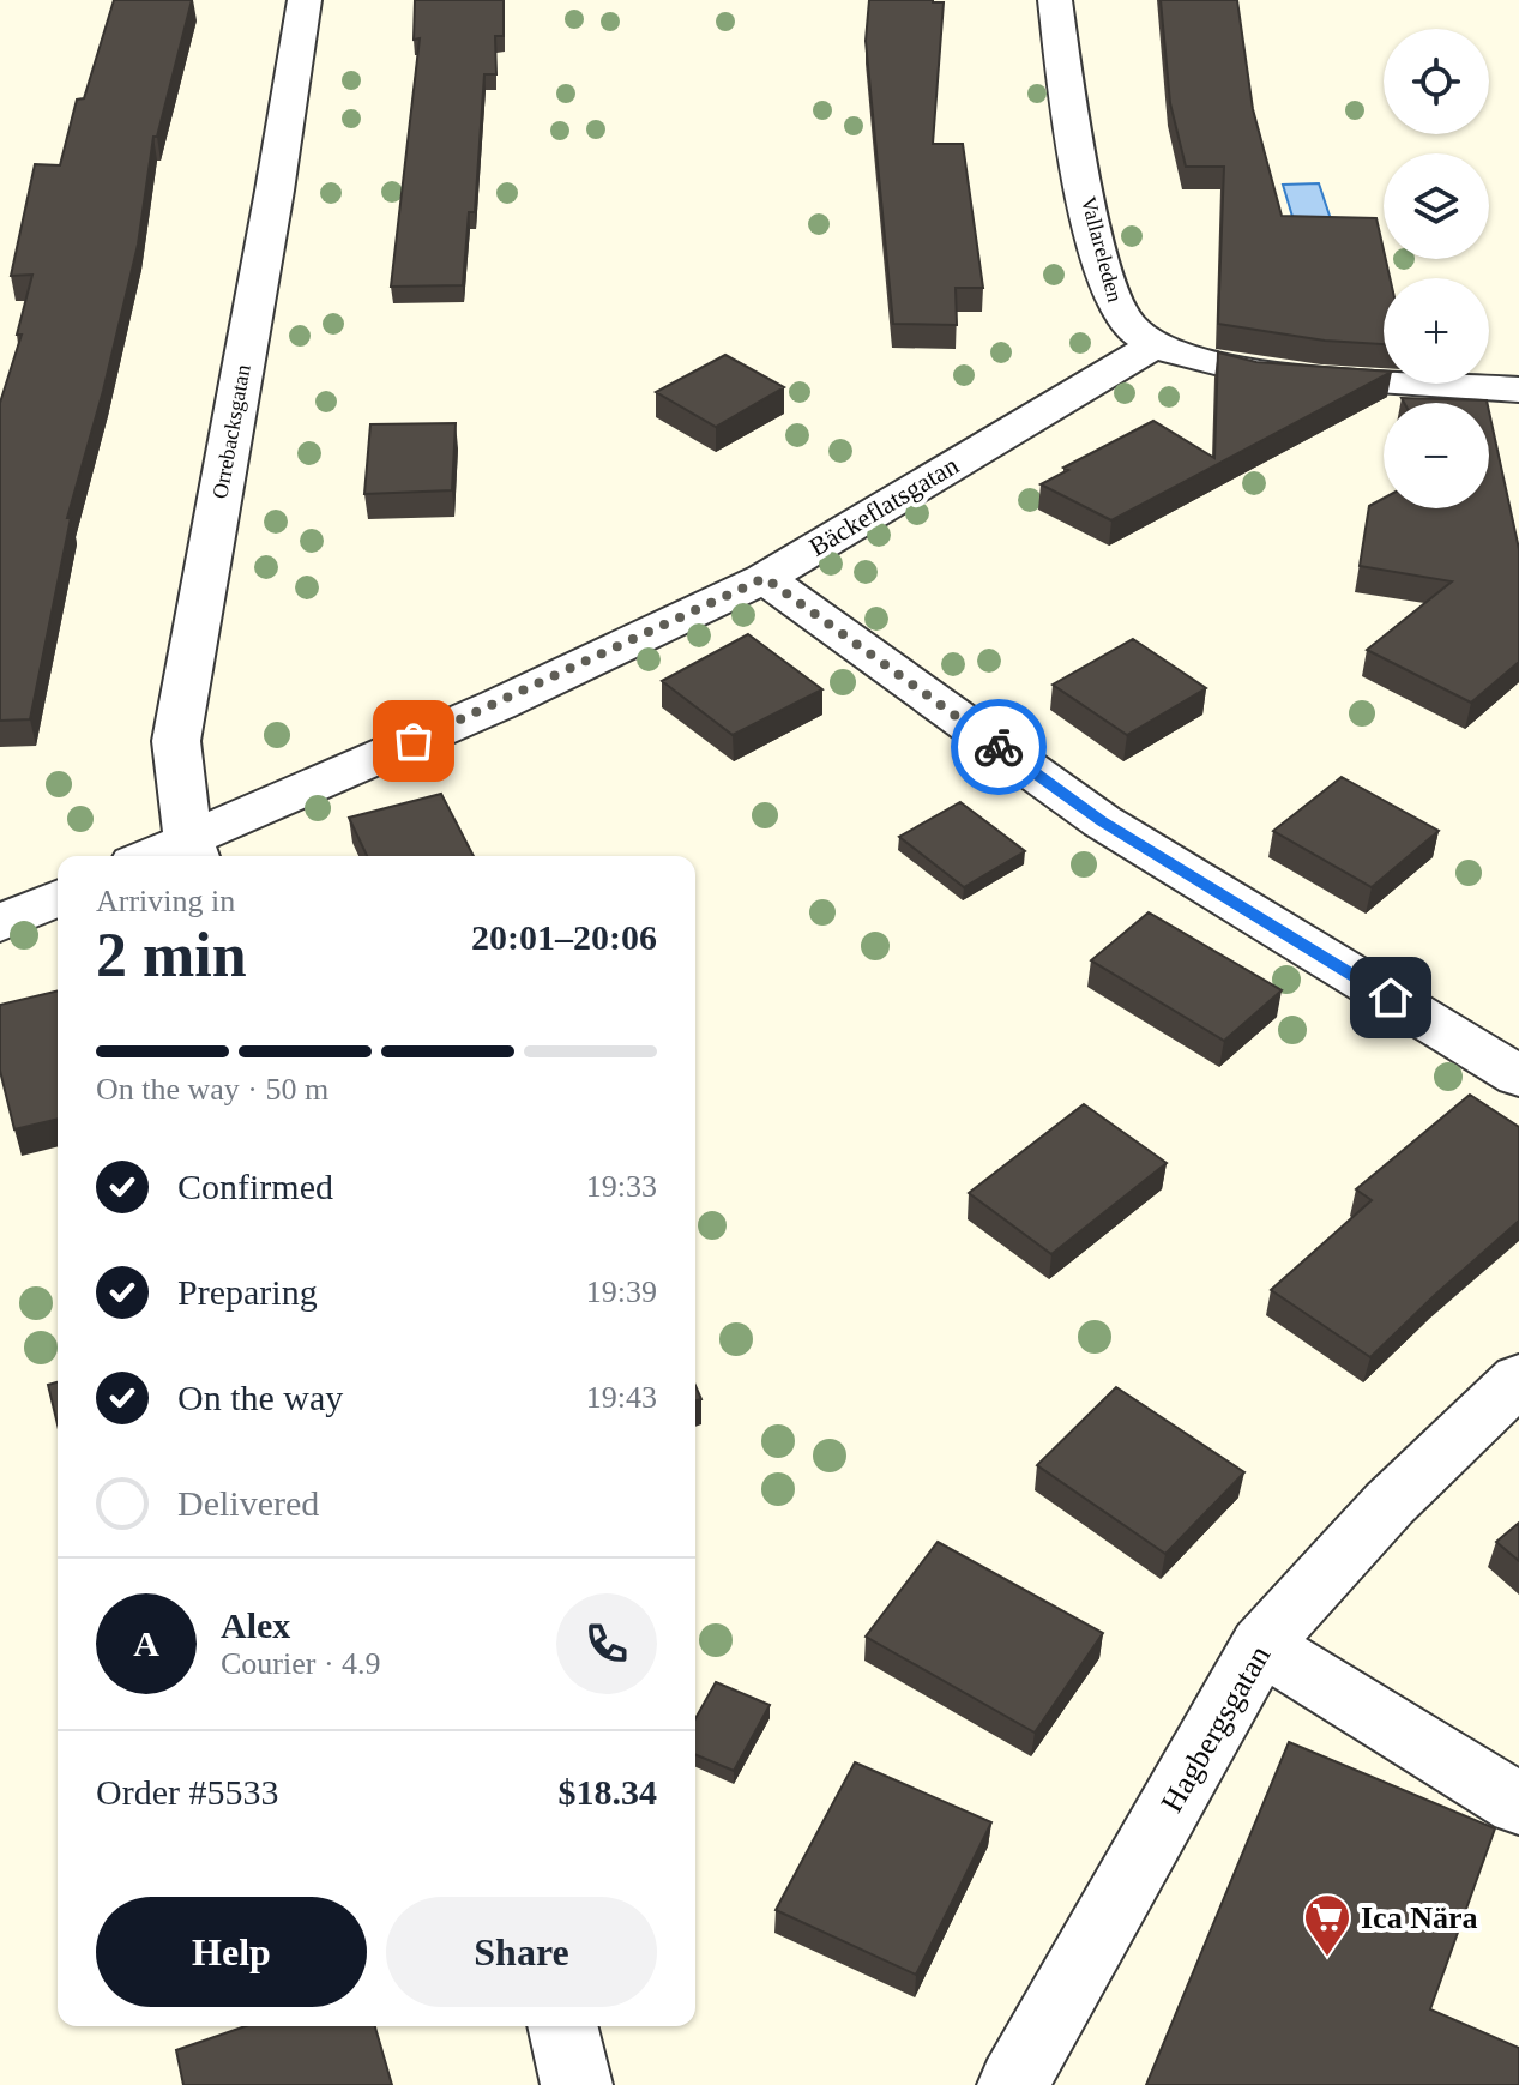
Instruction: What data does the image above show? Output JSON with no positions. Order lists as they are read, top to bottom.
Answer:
{
  "streets": {
    "street": [
      "Vallareleden",
      "Orrebacksgatan",
      "Bäckeflatsgatan",
      "Hagbergsgatan"
    ]
  },
  "crossings": [
    ["Vallareleden", "Bäckeflatsgatan"],
    ["Orrebacksgatan", "Bäckeflatsgatan"]
  ],
  "places": {
    "supermarket": ["Ica Nära"]
  },
  "page": {
    "map_buttons": ["+", "−"],
    "heading": ["2 min", "Arriving in", "20:01–20:06"],
    "panel": [
      "Alex",
      "Courier · 4.9",
      "Order #5533",
      "$18.34"
    ],
    "bar": "On the way · 50 m",
    "list": [
      ["Confirmed", "19:33"],
      ["Preparing", "19:39"],
      ["On the way", "19:43"],
      "Delivered"
    ],
    "round": "A",
    "buttons": ["Help", "Share"]
  }
}
